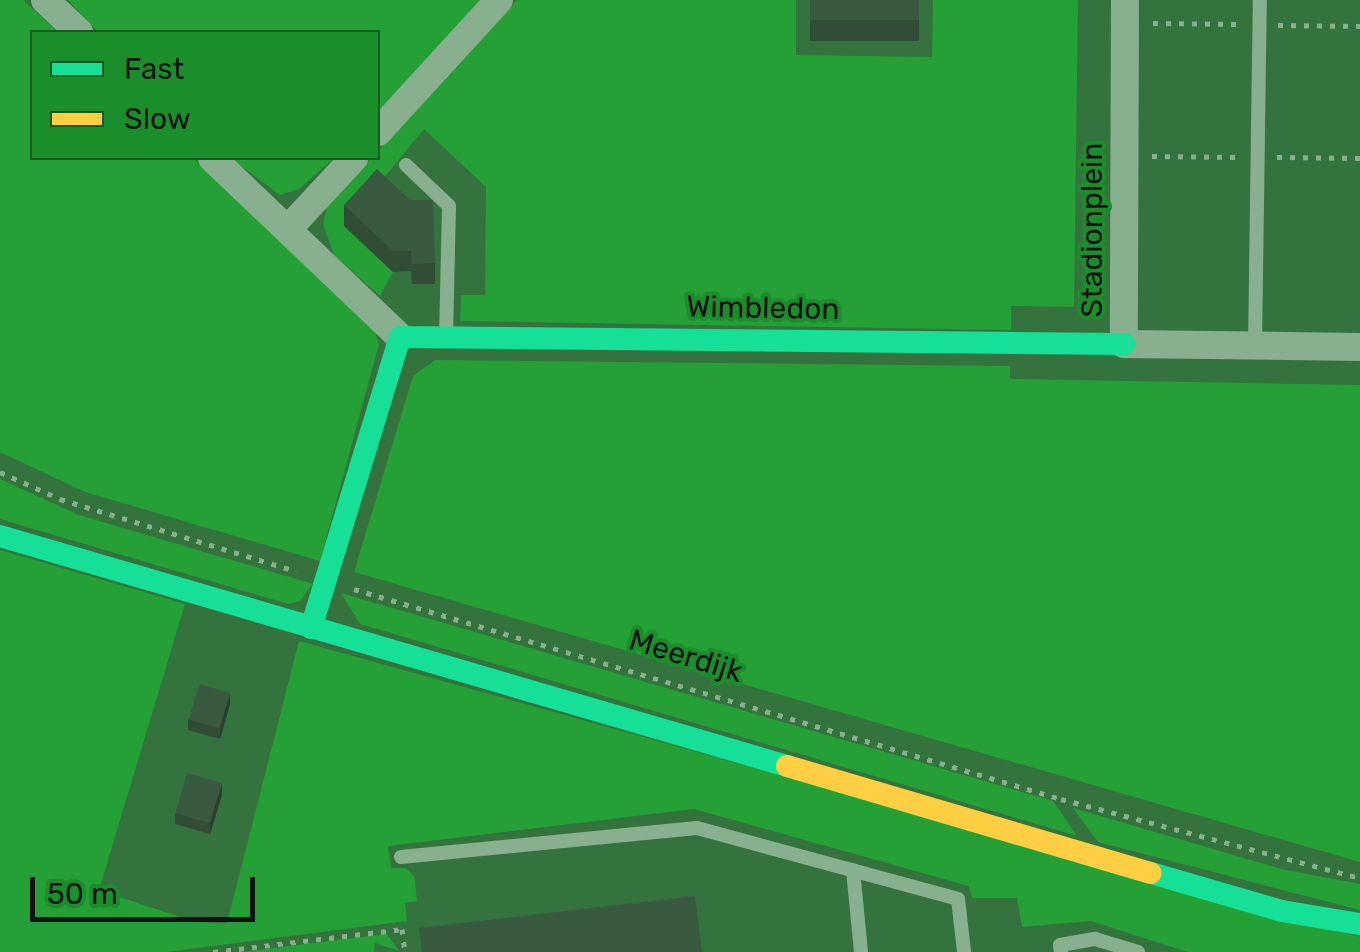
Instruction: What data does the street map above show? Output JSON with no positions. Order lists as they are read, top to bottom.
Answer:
{
  "streets": {
    "street": ["Stadionplein", "Wimbledon"],
    "path": ["Meerdijk"]
  },
  "crossings": [
    ["Stadionplein", "Wimbledon"]
  ],
  "legend": ["Fast", "Slow"],
  "scale_bar": "50 m"
}
